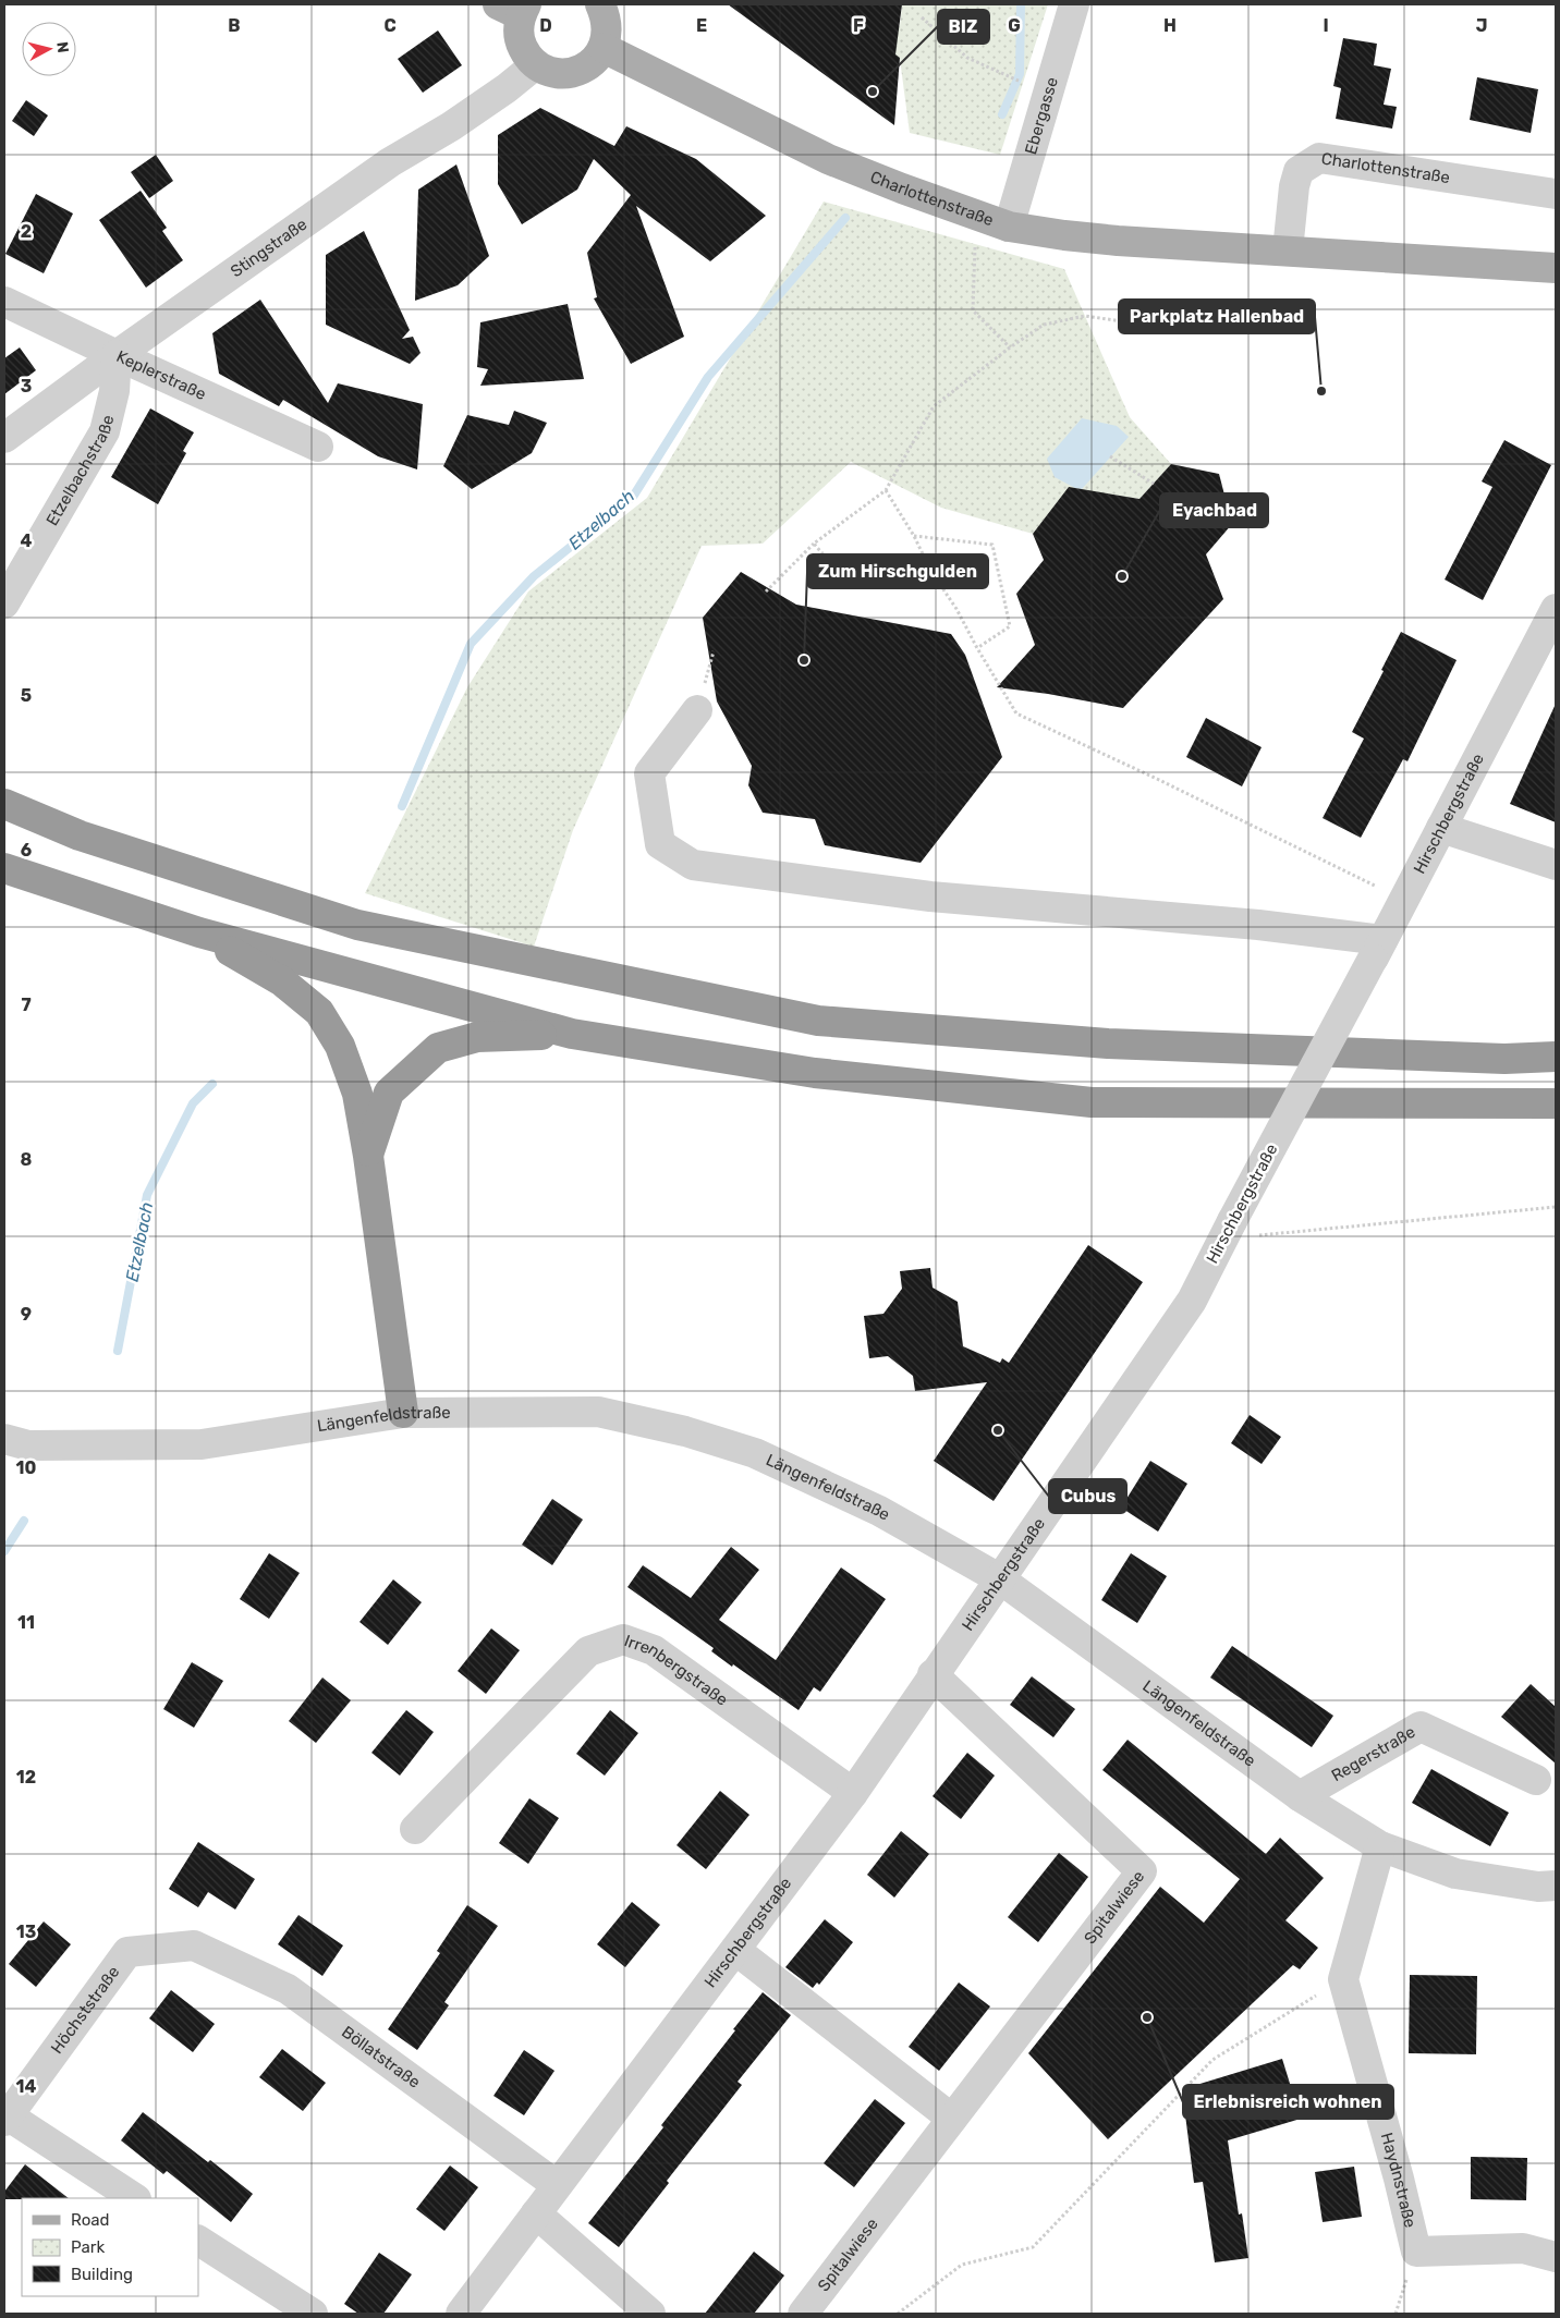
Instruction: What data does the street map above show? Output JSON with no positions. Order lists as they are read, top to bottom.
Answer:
{
  "streets": {
    "main road": ["Charlottenstraße"],
    "street": [
      "Ebergasse",
      "Stingstraße",
      "Keplerstraße",
      "Etzelbachstraße",
      "Hirschbergstraße",
      "Längenfeldstraße",
      "Irrenbergstraße",
      "Regerstraße",
      "Spitalwiese",
      "Höchststraße",
      "Böllatstraße",
      "Haydnstraße"
    ]
  },
  "crossings": [
    ["Ebergasse", "Charlottenstraße"],
    ["Stingstraße", "Keplerstraße"],
    ["Stingstraße", "Etzelbachstraße"],
    ["Keplerstraße", "Etzelbachstraße"],
    ["Hirschbergstraße", "Längenfeldstraße"],
    ["Hirschbergstraße", "Irrenbergstraße"],
    ["Hirschbergstraße", "Spitalwiese"],
    ["Hirschbergstraße", "Böllatstraße"],
    ["Längenfeldstraße", "Regerstraße"],
    ["Höchststraße", "Böllatstraße"]
  ],
  "water": ["Etzelbach"],
  "places": [
    "BIZ",
    "Parkplatz Hallenbad",
    "Eyachbad",
    "Zum Hirschgulden",
    "Cubus",
    "Erlebnisreich wohnen"
  ],
  "legend": ["Road", "Park", "Building"],
  "north": "right",
  "grid": {
    "columns": [
      "B",
      "C",
      "D",
      "E",
      "F",
      "G",
      "H",
      "I",
      "J"
    ],
    "rows": [
      "2",
      "3",
      "4",
      "5",
      "6",
      "7",
      "8",
      "9",
      "10",
      "11",
      "12",
      "13",
      "14"
    ]
  }
}
